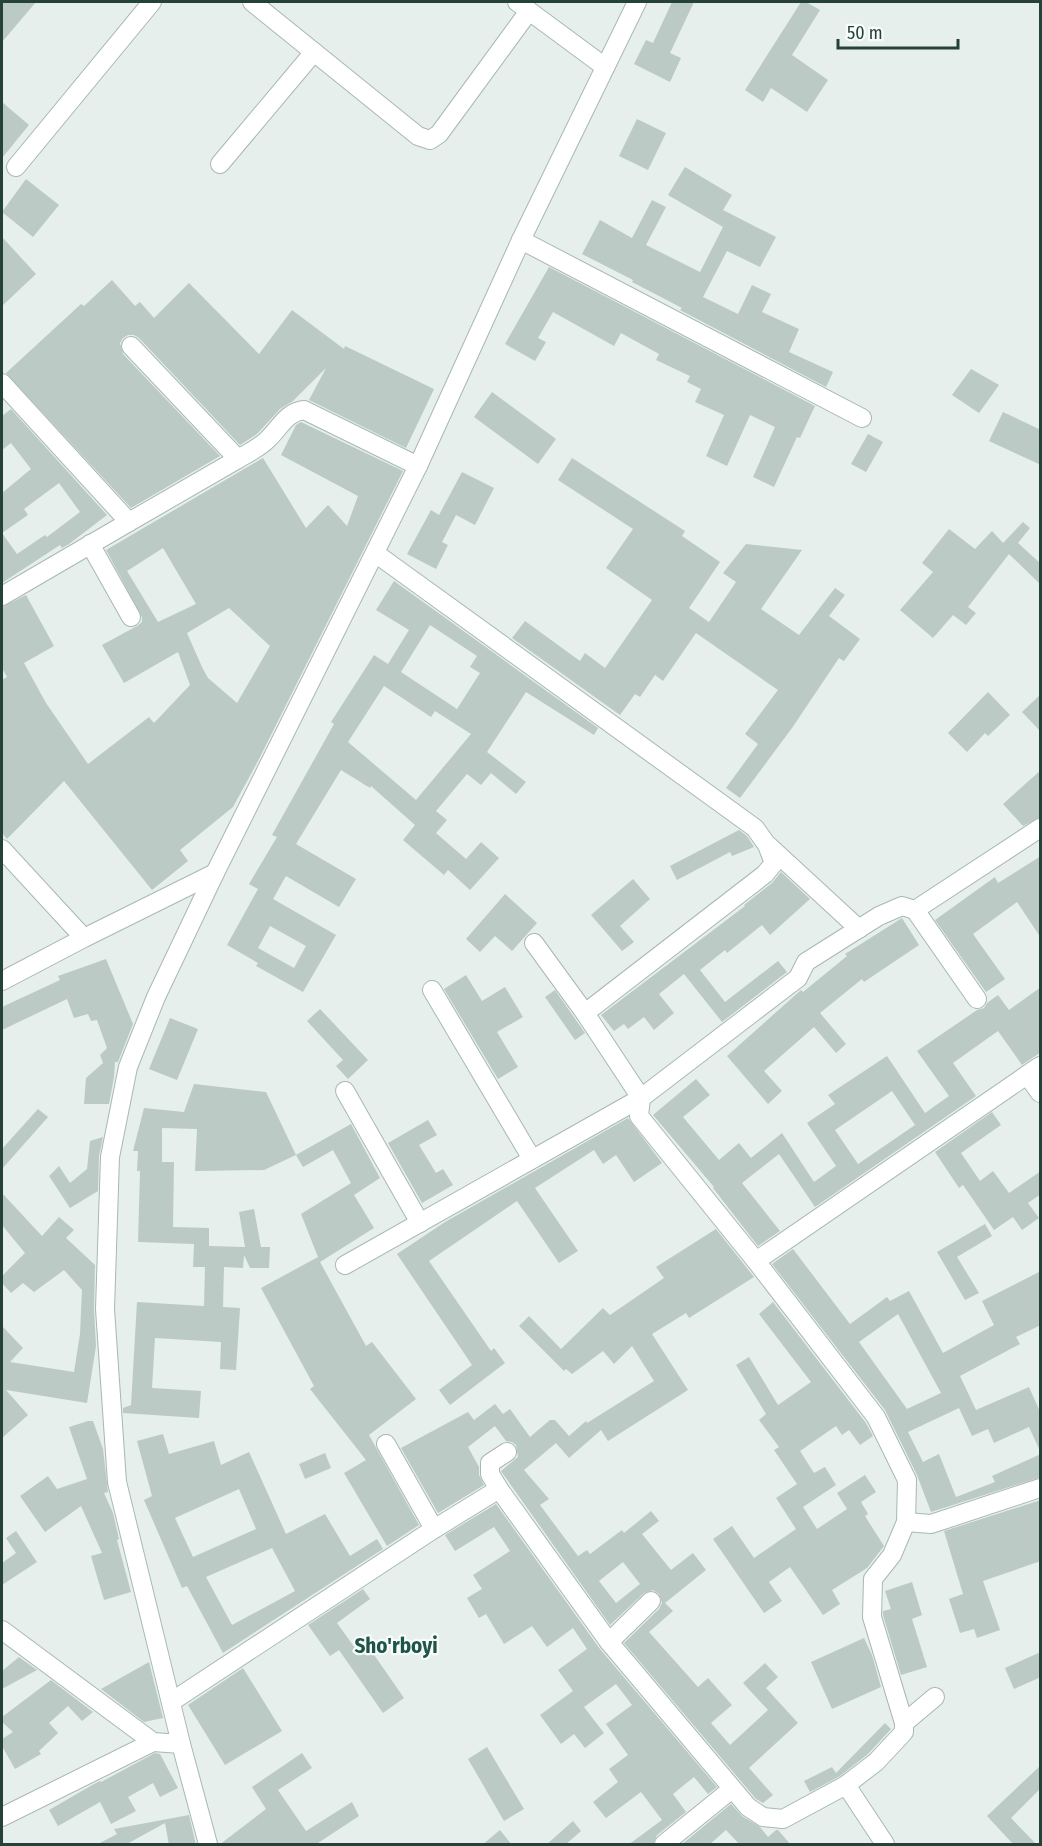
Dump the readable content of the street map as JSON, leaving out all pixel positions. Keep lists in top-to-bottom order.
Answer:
{
  "districts": ["Sho'rboyi"],
  "scale_bar": "50 m"
}
